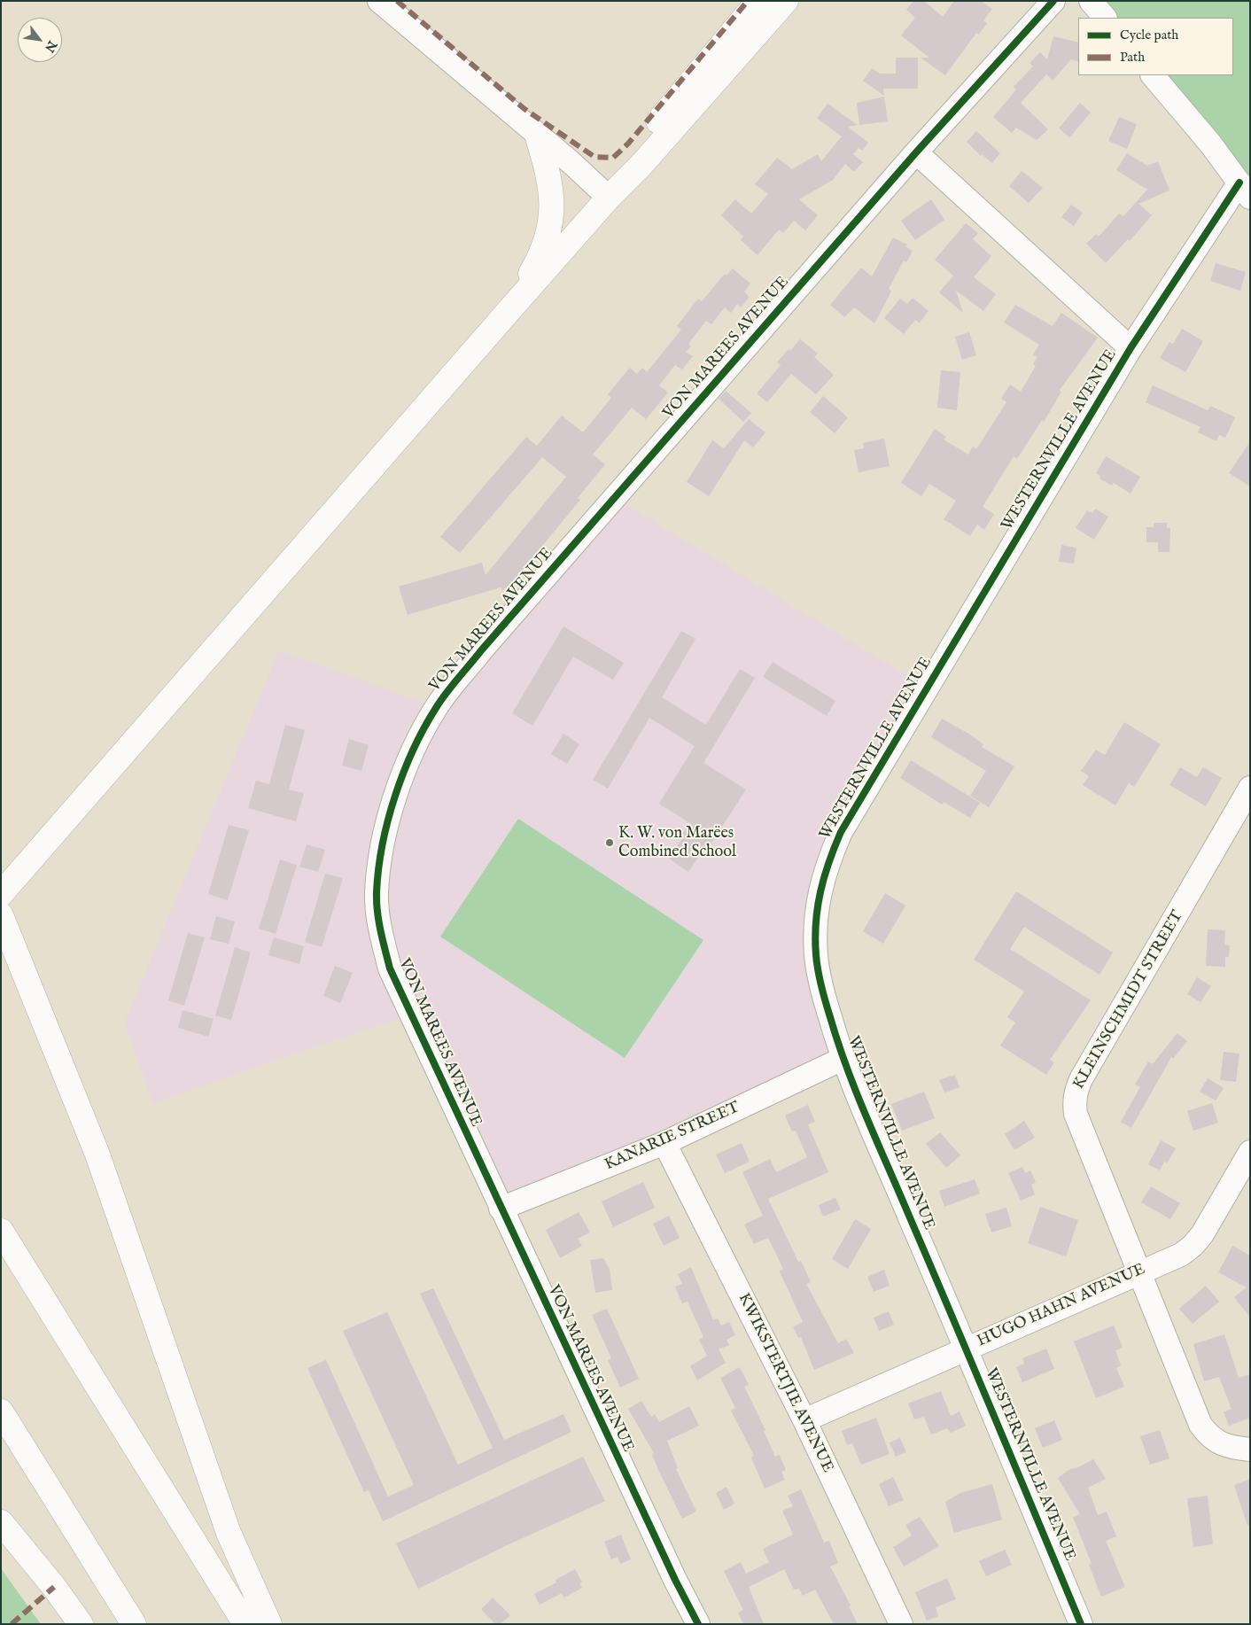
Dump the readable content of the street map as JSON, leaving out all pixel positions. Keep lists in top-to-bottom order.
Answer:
{
  "streets": {
    "street": [
      "VON MAREES AVENUE",
      "WESTERNVILLE AVENUE",
      "KLEINSCHMIDT STREET",
      "KANARIE STREET",
      "HUGO HAHN AVENUE",
      "KWIKSTERTJIE AVENUE"
    ]
  },
  "crossings": [
    ["VON MAREES AVENUE", "KANARIE STREET"],
    ["WESTERNVILLE AVENUE", "KANARIE STREET"],
    ["WESTERNVILLE AVENUE", "HUGO HAHN AVENUE"],
    ["KLEINSCHMIDT STREET", "HUGO HAHN AVENUE"],
    ["KANARIE STREET", "KWIKSTERTJIE AVENUE"],
    ["HUGO HAHN AVENUE", "KWIKSTERTJIE AVENUE"]
  ],
  "places": ["K. W. von Marëes Combined School"],
  "legend": ["Cycle path", "Path"],
  "north": "bottom right"
}
